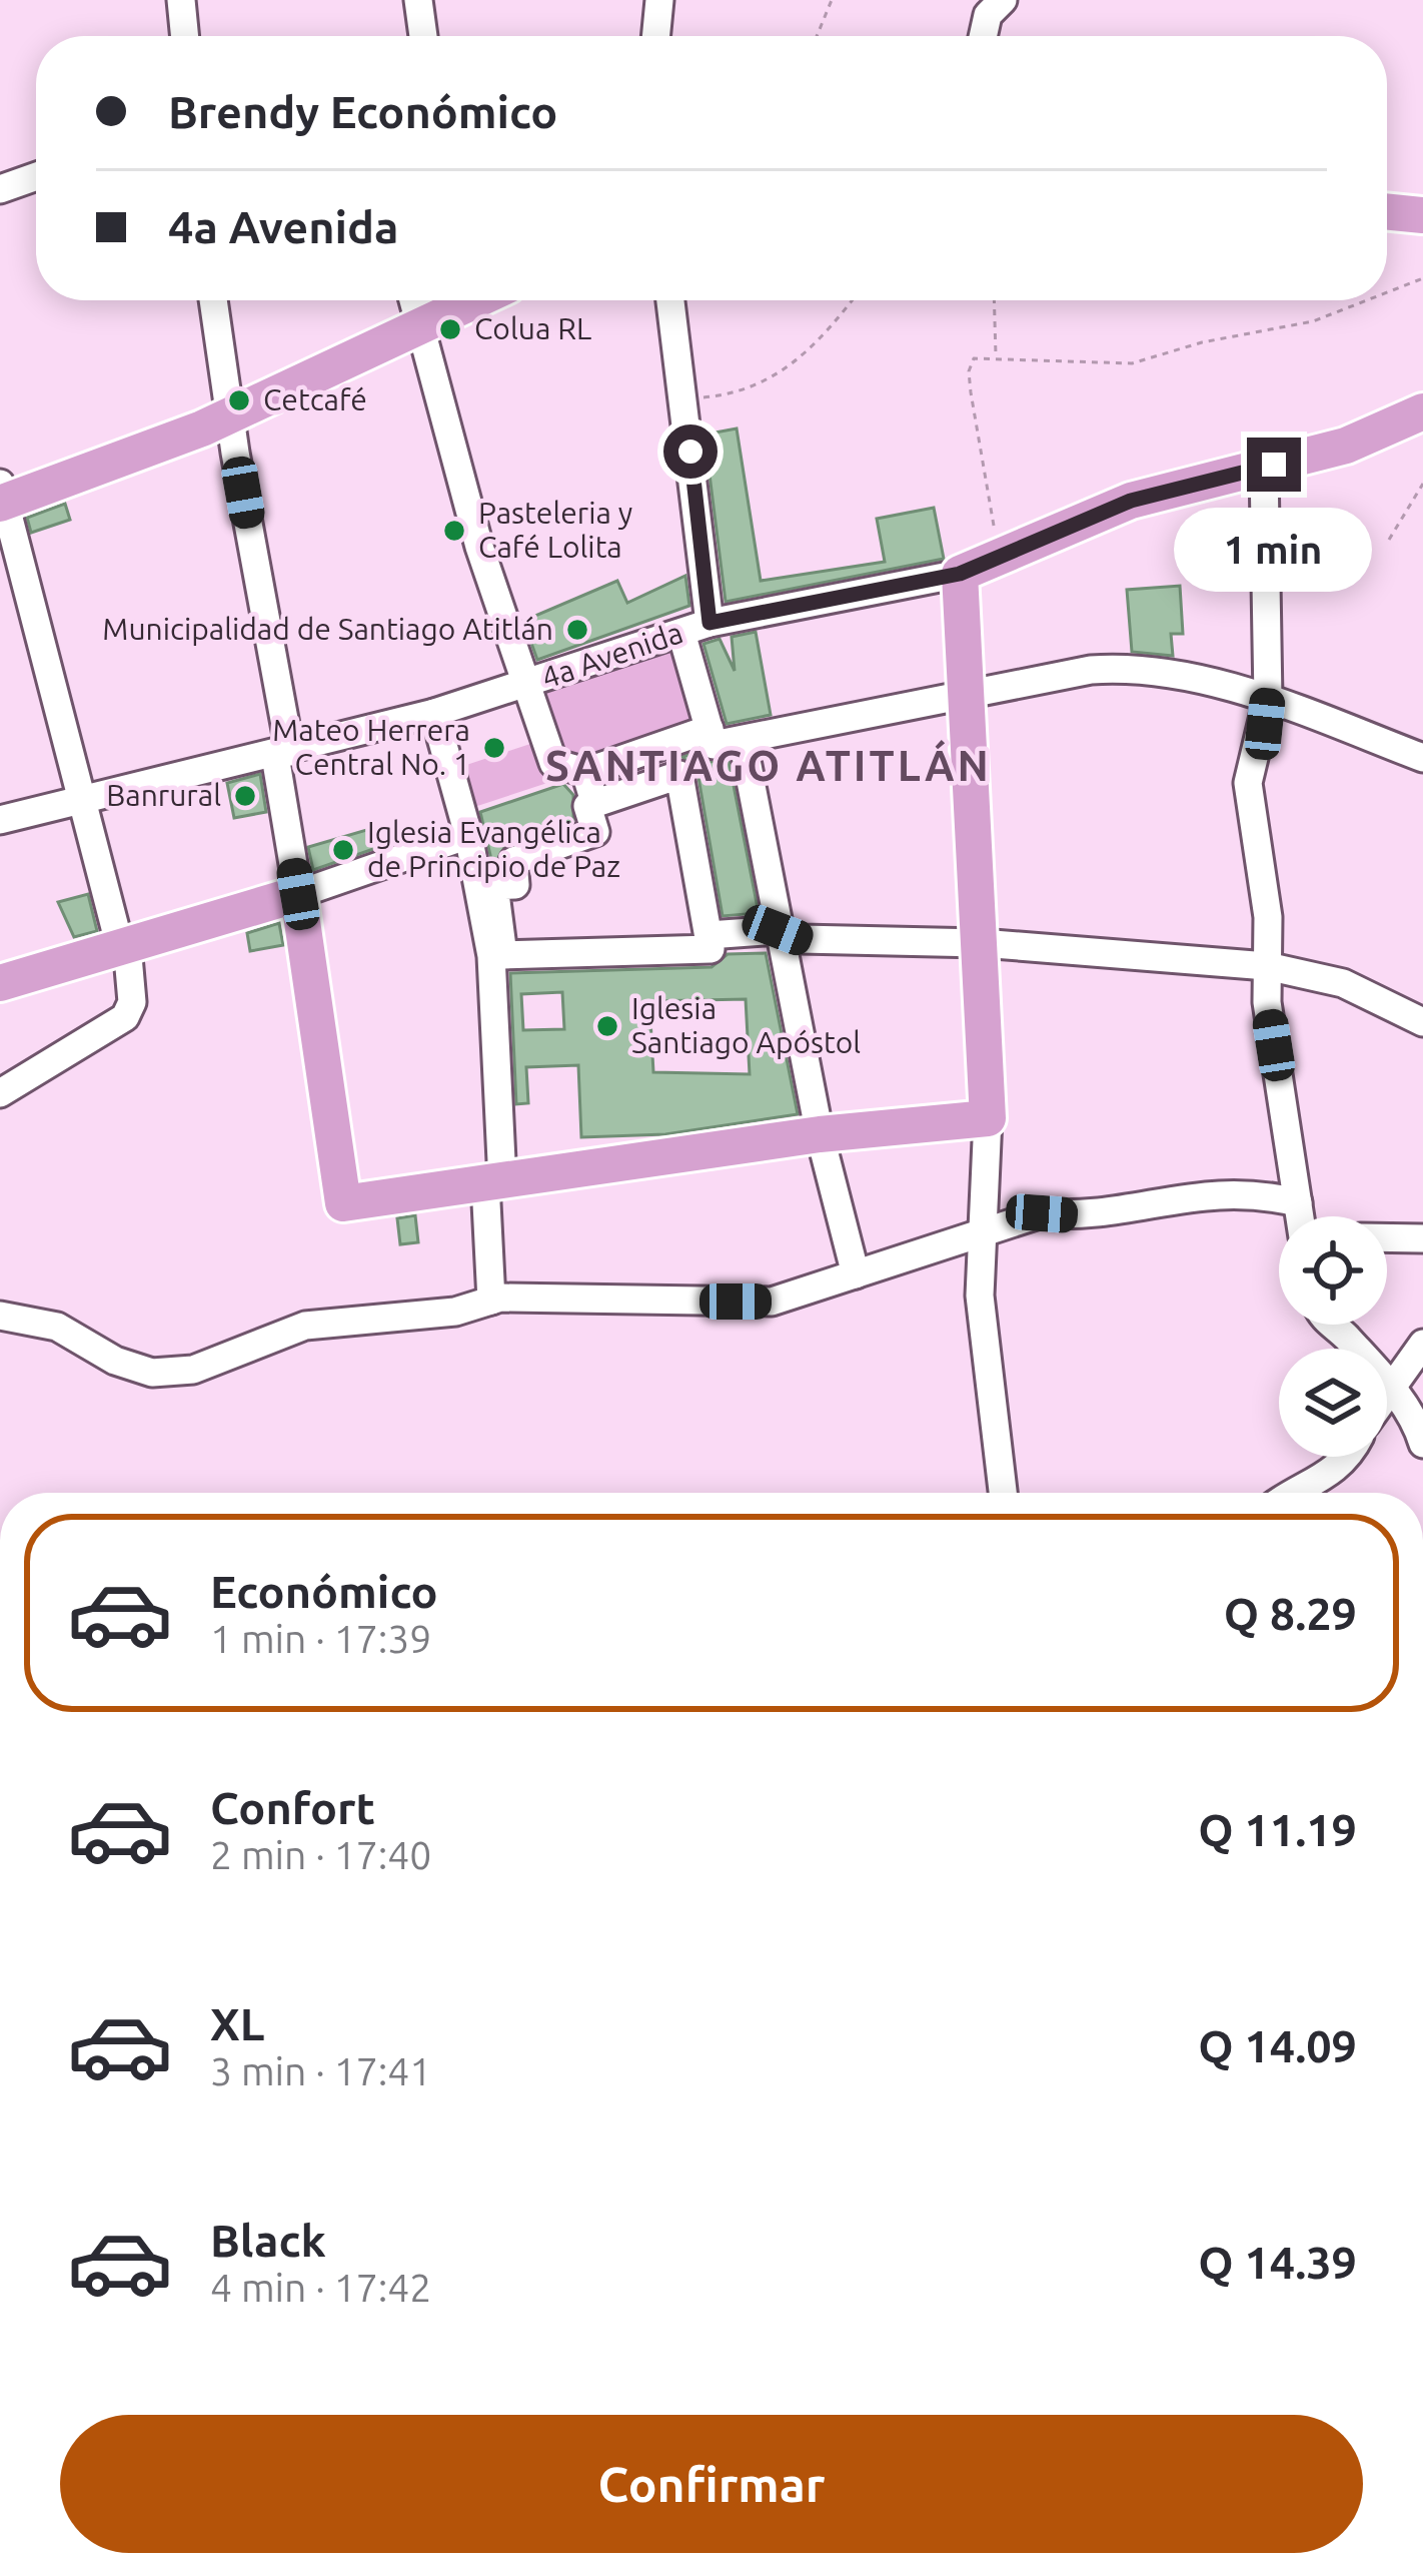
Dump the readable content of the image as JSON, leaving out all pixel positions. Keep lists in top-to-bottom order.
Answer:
{
  "streets": {
    "main road": ["4a Avenida"]
  },
  "districts": ["SANTIAGO ATITLÁN"],
  "places": [
    "Colua RL",
    "Cetcafé",
    "Pasteleria y Café Lolita",
    "Municipalidad de Santiago Atitlán",
    "Mateo Herrera Central No. 1",
    "Banrural",
    "Iglesia Evangélica de Principio de Paz",
    "Iglesia Santiago Apóstol"
  ],
  "page": {
    "banner": ["Brendy Económico", "4a Avenida"],
    "bubble": "1 min",
    "list": [
      {
        "name": "Económico",
        "note": "1 min · 17:39",
        "value": "Q 8.29"
      },
      {
        "name": "Confort",
        "note": "2 min · 17:40",
        "value": "Q 11.19"
      },
      {
        "name": "XL",
        "note": "3 min · 17:41",
        "value": "Q 14.09"
      },
      {
        "name": "Black",
        "note": "4 min · 17:42",
        "value": "Q 14.39"
      }
    ],
    "buttons": "Confirmar"
  }
}
